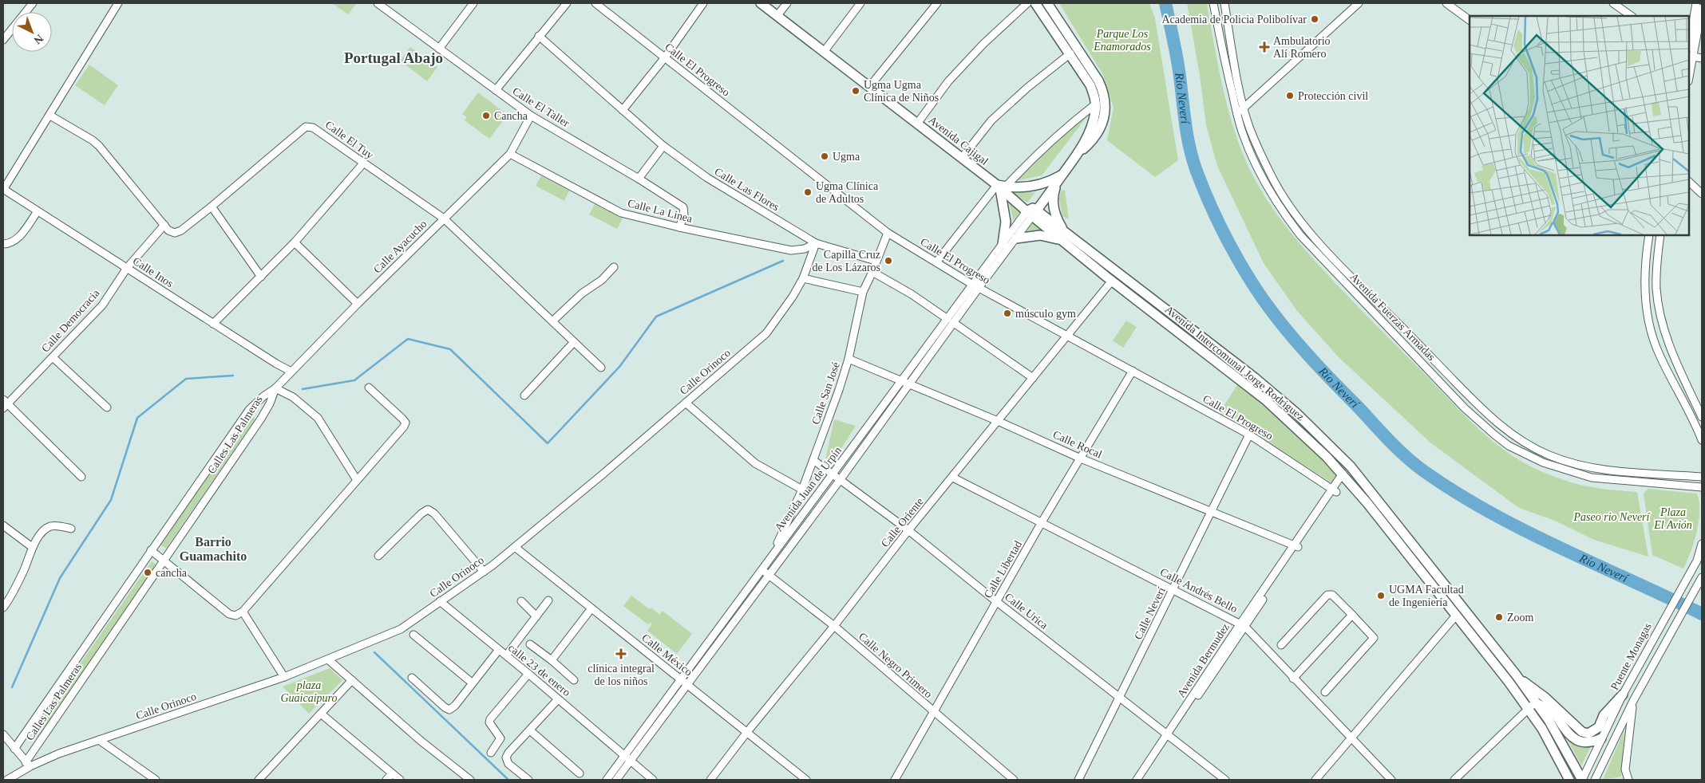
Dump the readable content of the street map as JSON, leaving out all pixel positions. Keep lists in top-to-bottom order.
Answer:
{
  "streets": {
    "main road": ["Avenida Cajigal", "Avenida Intercomunal Jorge Rodriguez"],
    "street": [
      "Calle El Progreso",
      "Calle El Taller",
      "Calle El Tuy",
      "Calle Las Flores",
      "Calle La Linea",
      "Calle Ayacucho",
      "Calle Inos",
      "Avenida Fuerzas Armadas",
      "Calle Democracia",
      "Calle Orinoco",
      "Calle San José",
      "Calles Las Palmeras",
      "Calle Rocal",
      "Avenida Juan de Urpín",
      "Calle Oriente",
      "Calle Libertad",
      "Calle Andrés Bello",
      "Calle Urica",
      "Calle Neverí",
      "Calle México",
      "Puente Monagas",
      "Avenida Bermudez",
      "Calle Negro Primero",
      "calle 23 de enero"
    ]
  },
  "crossings": [
    ["Calle El Progreso", "Calle San José"],
    ["Calle El Progreso", "Avenida Juan de Urpín"],
    ["Calle El Progreso", "Calle Oriente"],
    ["Calle El Progreso", "Calle Libertad"],
    ["Calle El Progreso", "Calle Neverí"],
    ["Calle El Progreso", "Avenida Bermudez"],
    ["Calle El Taller", "Calle La Linea"],
    ["Calle El Taller", "Calle Ayacucho"],
    ["Calle El Tuy", "Calle Ayacucho"],
    ["Calle El Tuy", "Calle Democracia"],
    ["Avenida Cajigal", "Avenida Intercomunal Jorge Rodriguez"],
    ["Avenida Cajigal", "Avenida Juan de Urpín"],
    ["Calle Las Flores", "Calle La Linea"],
    ["Calle Las Flores", "Calle Orinoco"],
    ["Calle Las Flores", "Calle San José"],
    ["Calle La Linea", "Calle Ayacucho"],
    ["Calle La Linea", "Calle Orinoco"],
    ["Calle Ayacucho", "Calle Inos"],
    ["Calle Ayacucho", "Calles Las Palmeras"],
    ["Calle Inos", "Calle Democracia"],
    ["Avenida Intercomunal Jorge Rodriguez", "Avenida Juan de Urpín"],
    ["Avenida Intercomunal Jorge Rodriguez", "Calle Oriente"],
    ["Avenida Intercomunal Jorge Rodriguez", "Puente Monagas"],
    ["Avenida Intercomunal Jorge Rodriguez", "Avenida Bermudez"],
    ["Calle Orinoco", "Calles Las Palmeras"],
    ["Calle Orinoco", "Calle México"],
    ["Calle Orinoco", "calle 23 de enero"],
    ["Calle San José", "Calle Rocal"],
    ["Calle San José", "Avenida Juan de Urpín"],
    ["Calle San José", "Calle Urica"],
    ["Calle Rocal", "Avenida Juan de Urpín"],
    ["Calle Rocal", "Calle Oriente"],
    ["Calle Rocal", "Calle Libertad"],
    ["Calle Rocal", "Calle Neverí"],
    ["Calle Rocal", "Avenida Bermudez"],
    ["Avenida Juan de Urpín", "Calle Urica"],
    ["Avenida Juan de Urpín", "Calle México"],
    ["Avenida Juan de Urpín", "Calle Negro Primero"],
    ["Avenida Juan de Urpín", "calle 23 de enero"],
    ["Calle Oriente", "Calle Andrés Bello"],
    ["Calle Oriente", "Calle Urica"],
    ["Calle Oriente", "Calle México"],
    ["Calle Oriente", "Calle Negro Primero"],
    ["Calle Libertad", "Calle Andrés Bello"],
    ["Calle Libertad", "Calle Urica"],
    ["Calle Libertad", "Calle Negro Primero"],
    ["Calle Andrés Bello", "Calle Neverí"],
    ["Calle Andrés Bello", "Avenida Bermudez"],
    ["Calle Urica", "Calle Neverí"],
    ["Calle Urica", "Avenida Bermudez"]
  ],
  "districts": ["Portugal Abajo", "Barrio Guamachito"],
  "water": ["Río Neverí"],
  "parks": [
    "Parque Los Enamorados",
    "Plaza El Avión",
    "Paseo rio Neverí",
    "plaza Guaicaipuro"
  ],
  "places": {
    "other": [
      "Academia de Policia Polibolívar",
      "Ugma Ugma Clínica de Niños",
      "Protección civil",
      "Cancha",
      "Ugma",
      "Ugma Clínica de Adultos",
      "Capilla Cruz de Los Lázaros",
      "músculo gym",
      "cancha",
      "UGMA Facultad de Ingeniería",
      "Zoom"
    ],
    "health": ["Ambulatorio Alí Romero", "clínica integral de los niños"]
  },
  "north": "bottom right"
}
